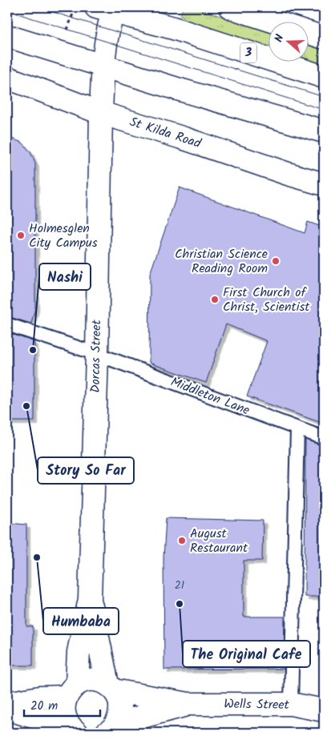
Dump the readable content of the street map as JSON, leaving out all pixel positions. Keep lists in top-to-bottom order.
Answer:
{
  "streets": {
    "street": [
      "3",
      "St Kilda Road",
      "Dorcas Street",
      "Wells Street"
    ],
    "lane": ["Middleton Lane"]
  },
  "crossings": [
    ["3", "Dorcas Street"],
    ["St Kilda Road", "Dorcas Street"],
    ["Dorcas Street", "Middleton Lane"],
    ["Dorcas Street", "Wells Street"]
  ],
  "places": [
    "Holmesglen City Campus",
    "Christian Science Reading Room",
    "First Church of Christ, Scientist",
    "Nashi",
    "Story So Far",
    "August Restaurant",
    "Humbaba",
    "The Original Cafe"
  ],
  "house_numbers": ["21"],
  "scale_bar": "20 m",
  "north": "left"
}
